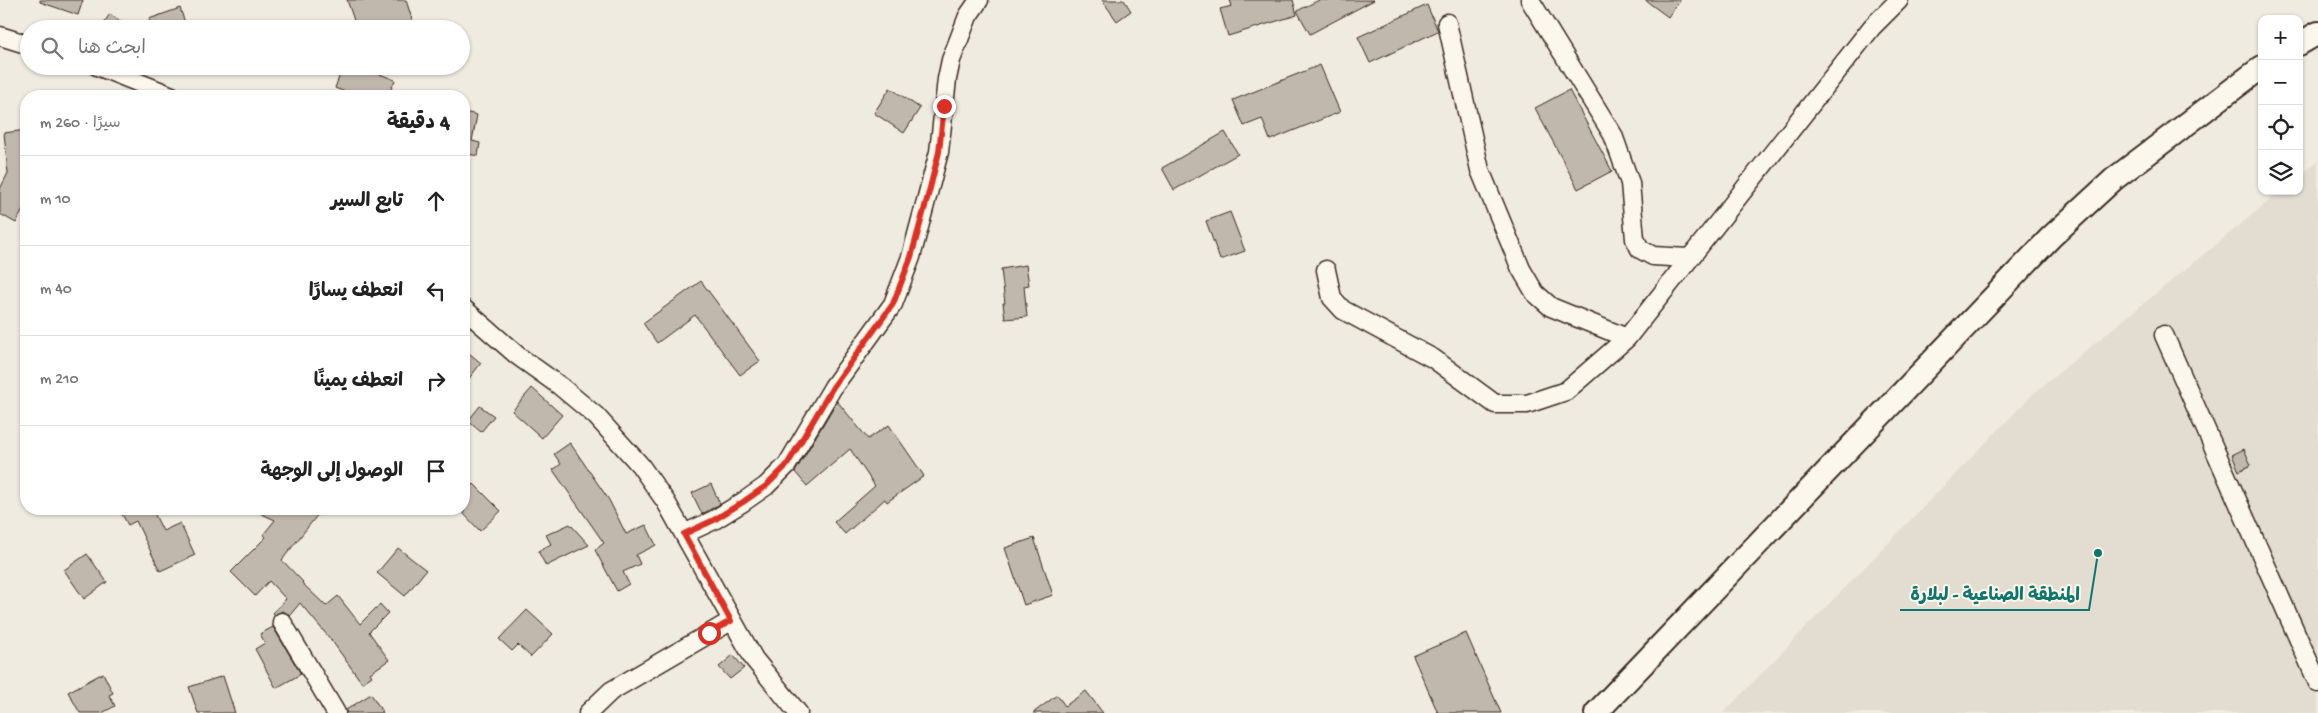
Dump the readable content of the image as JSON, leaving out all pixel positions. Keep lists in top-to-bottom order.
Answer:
{
  "places": ["المنطقة الصناعية - لبلارة"],
  "page": {
    "map_buttons": ["+", "−"],
    "search": "ابحث هنا",
    "heading": ["4 دقيقة", "سيرًا · 260 m"],
    "list": [
      ["تابع السير", "10 m"],
      ["انعطف يسارًا", "40 m"],
      ["انعطف يمينًا", "210 m"],
      "الوصول إلى الوجهة"
    ]
  }
}
